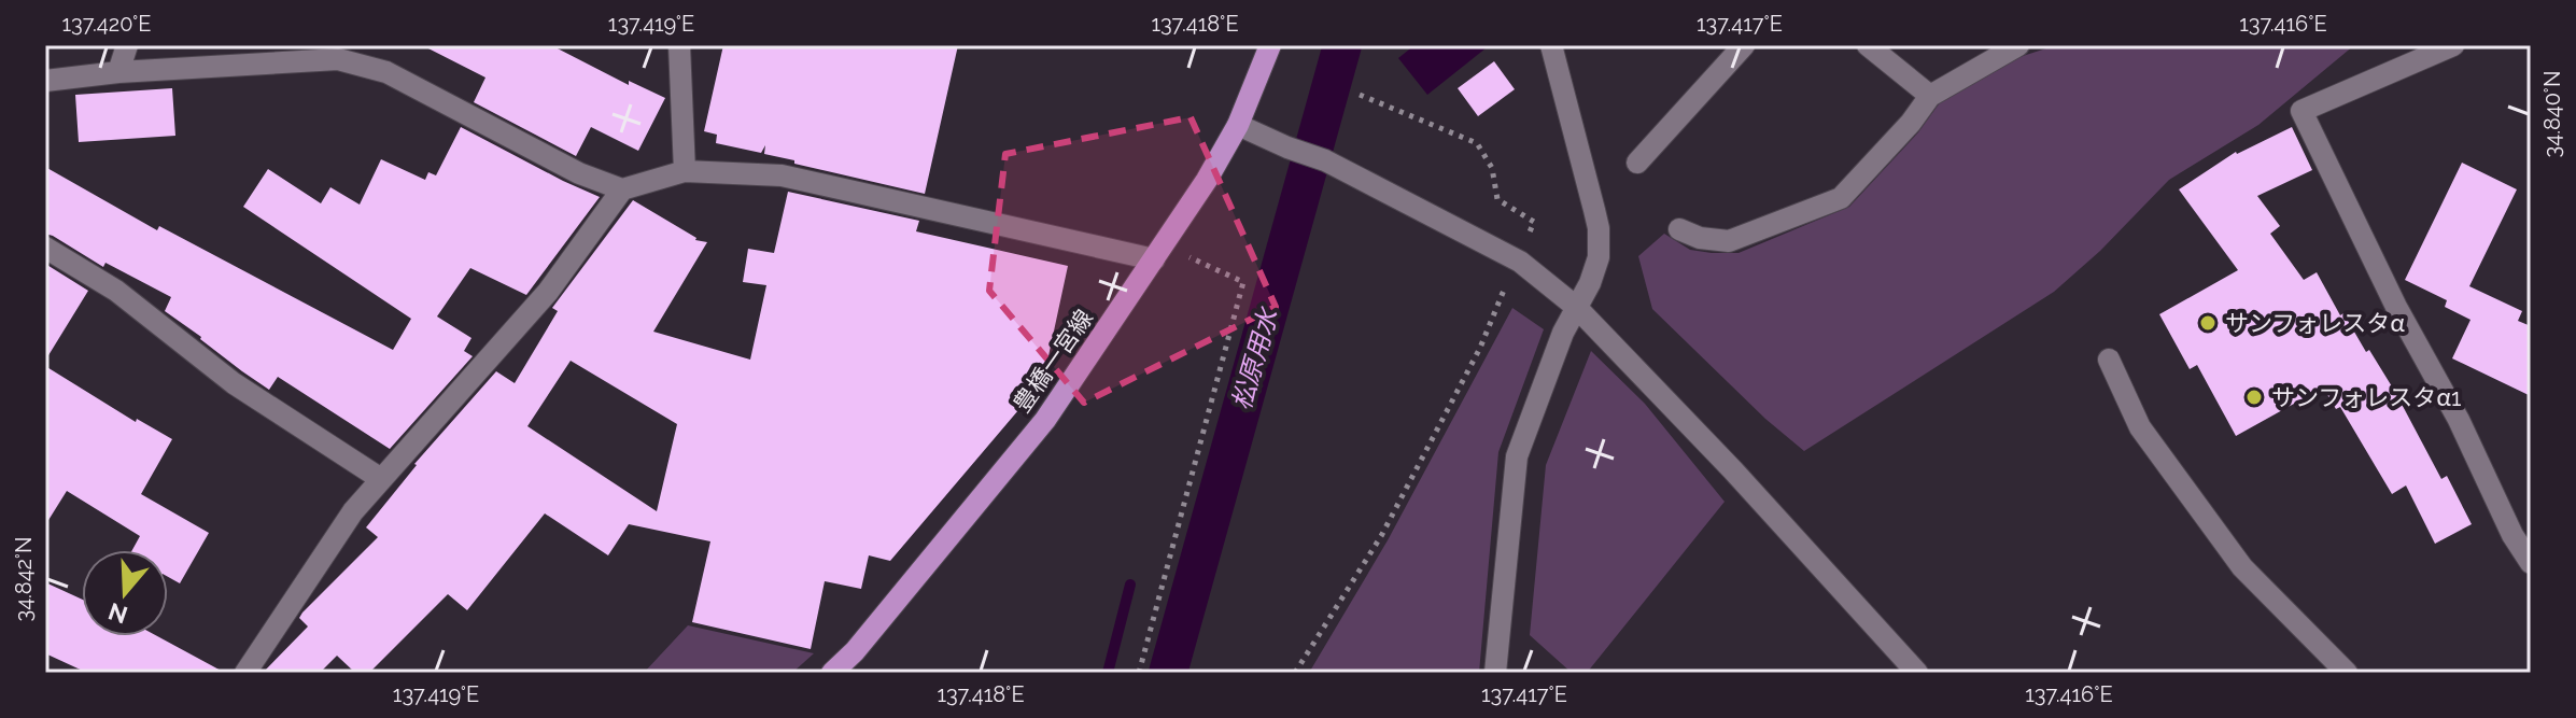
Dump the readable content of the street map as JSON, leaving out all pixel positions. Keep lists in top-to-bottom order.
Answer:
{
  "streets": {
    "main road": ["豊橋一宮線"]
  },
  "water": ["松原用水"],
  "places": ["サンフォレスタα", "サンフォレスタα1"],
  "north": "bottom",
  "coordinates": [
    "137.420°E",
    "137.419°E",
    "137.418°E",
    "137.417°E",
    "137.416°E",
    "34.840°N",
    "34.842°N"
  ]
}
